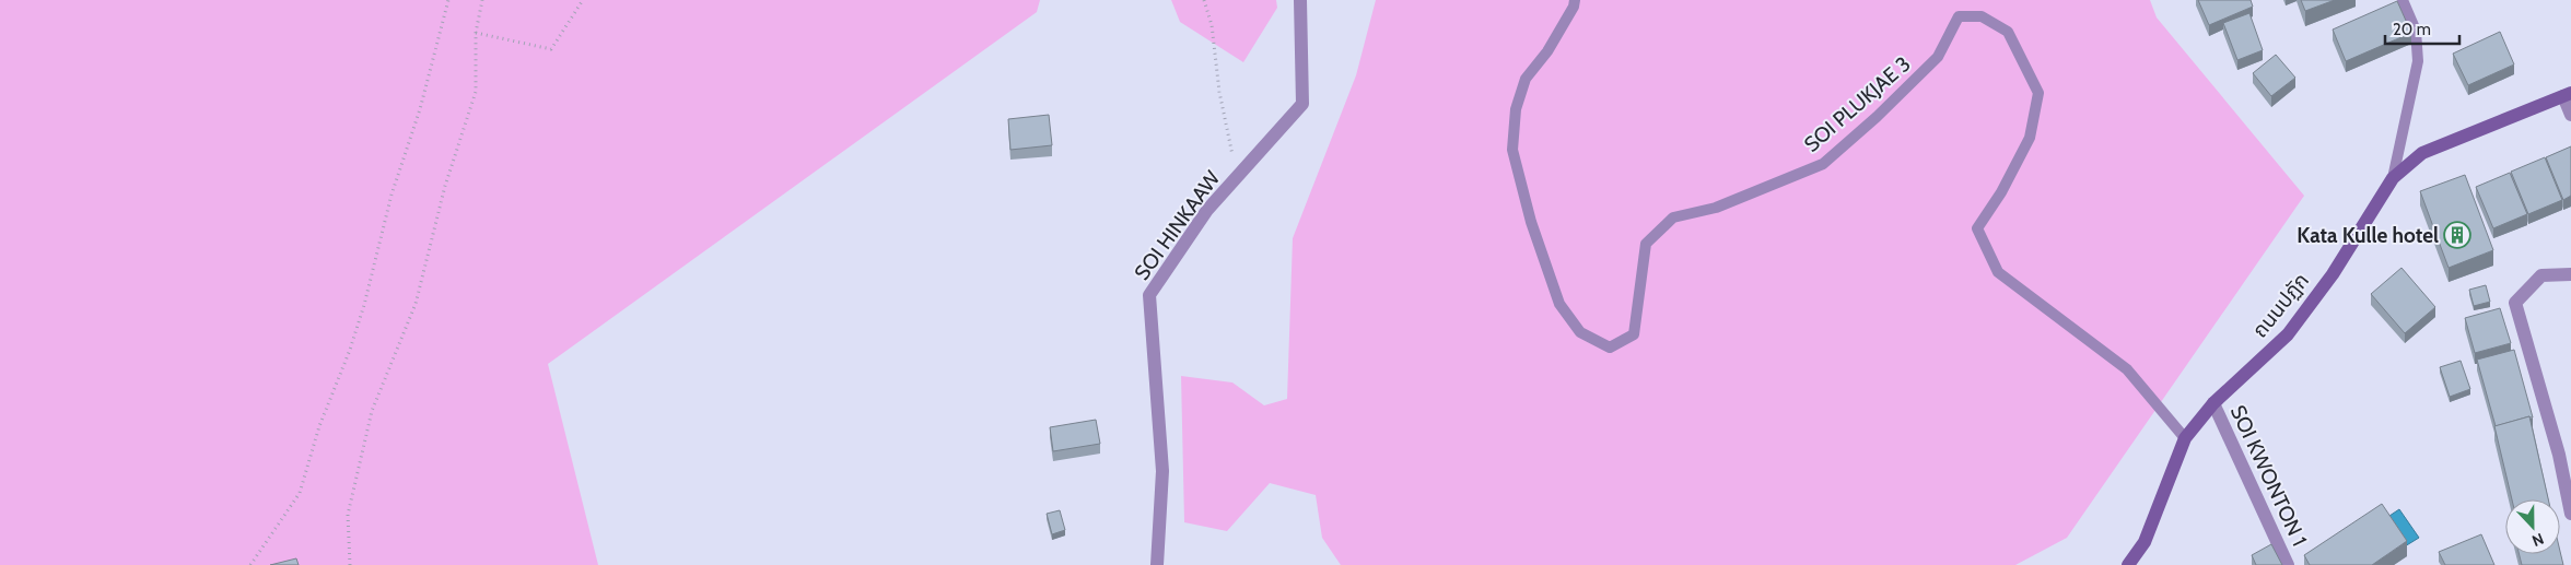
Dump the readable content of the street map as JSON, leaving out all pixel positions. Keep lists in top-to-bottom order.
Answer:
{
  "streets": {
    "main road": ["ถนนปฏัก"],
    "street": ["SOI HINKAAW", "SOI KWONTON 1"],
    "lane": ["SOI PLUKJAE 3"]
  },
  "crossings": [
    ["SOI PLUKJAE 3", "ถนนปฏัก"],
    ["ถนนปฏัก", "SOI KWONTON 1"]
  ],
  "places": {
    "building": ["Kata Kulle hotel"]
  },
  "scale_bar": "20 m",
  "north": "bottom"
}
